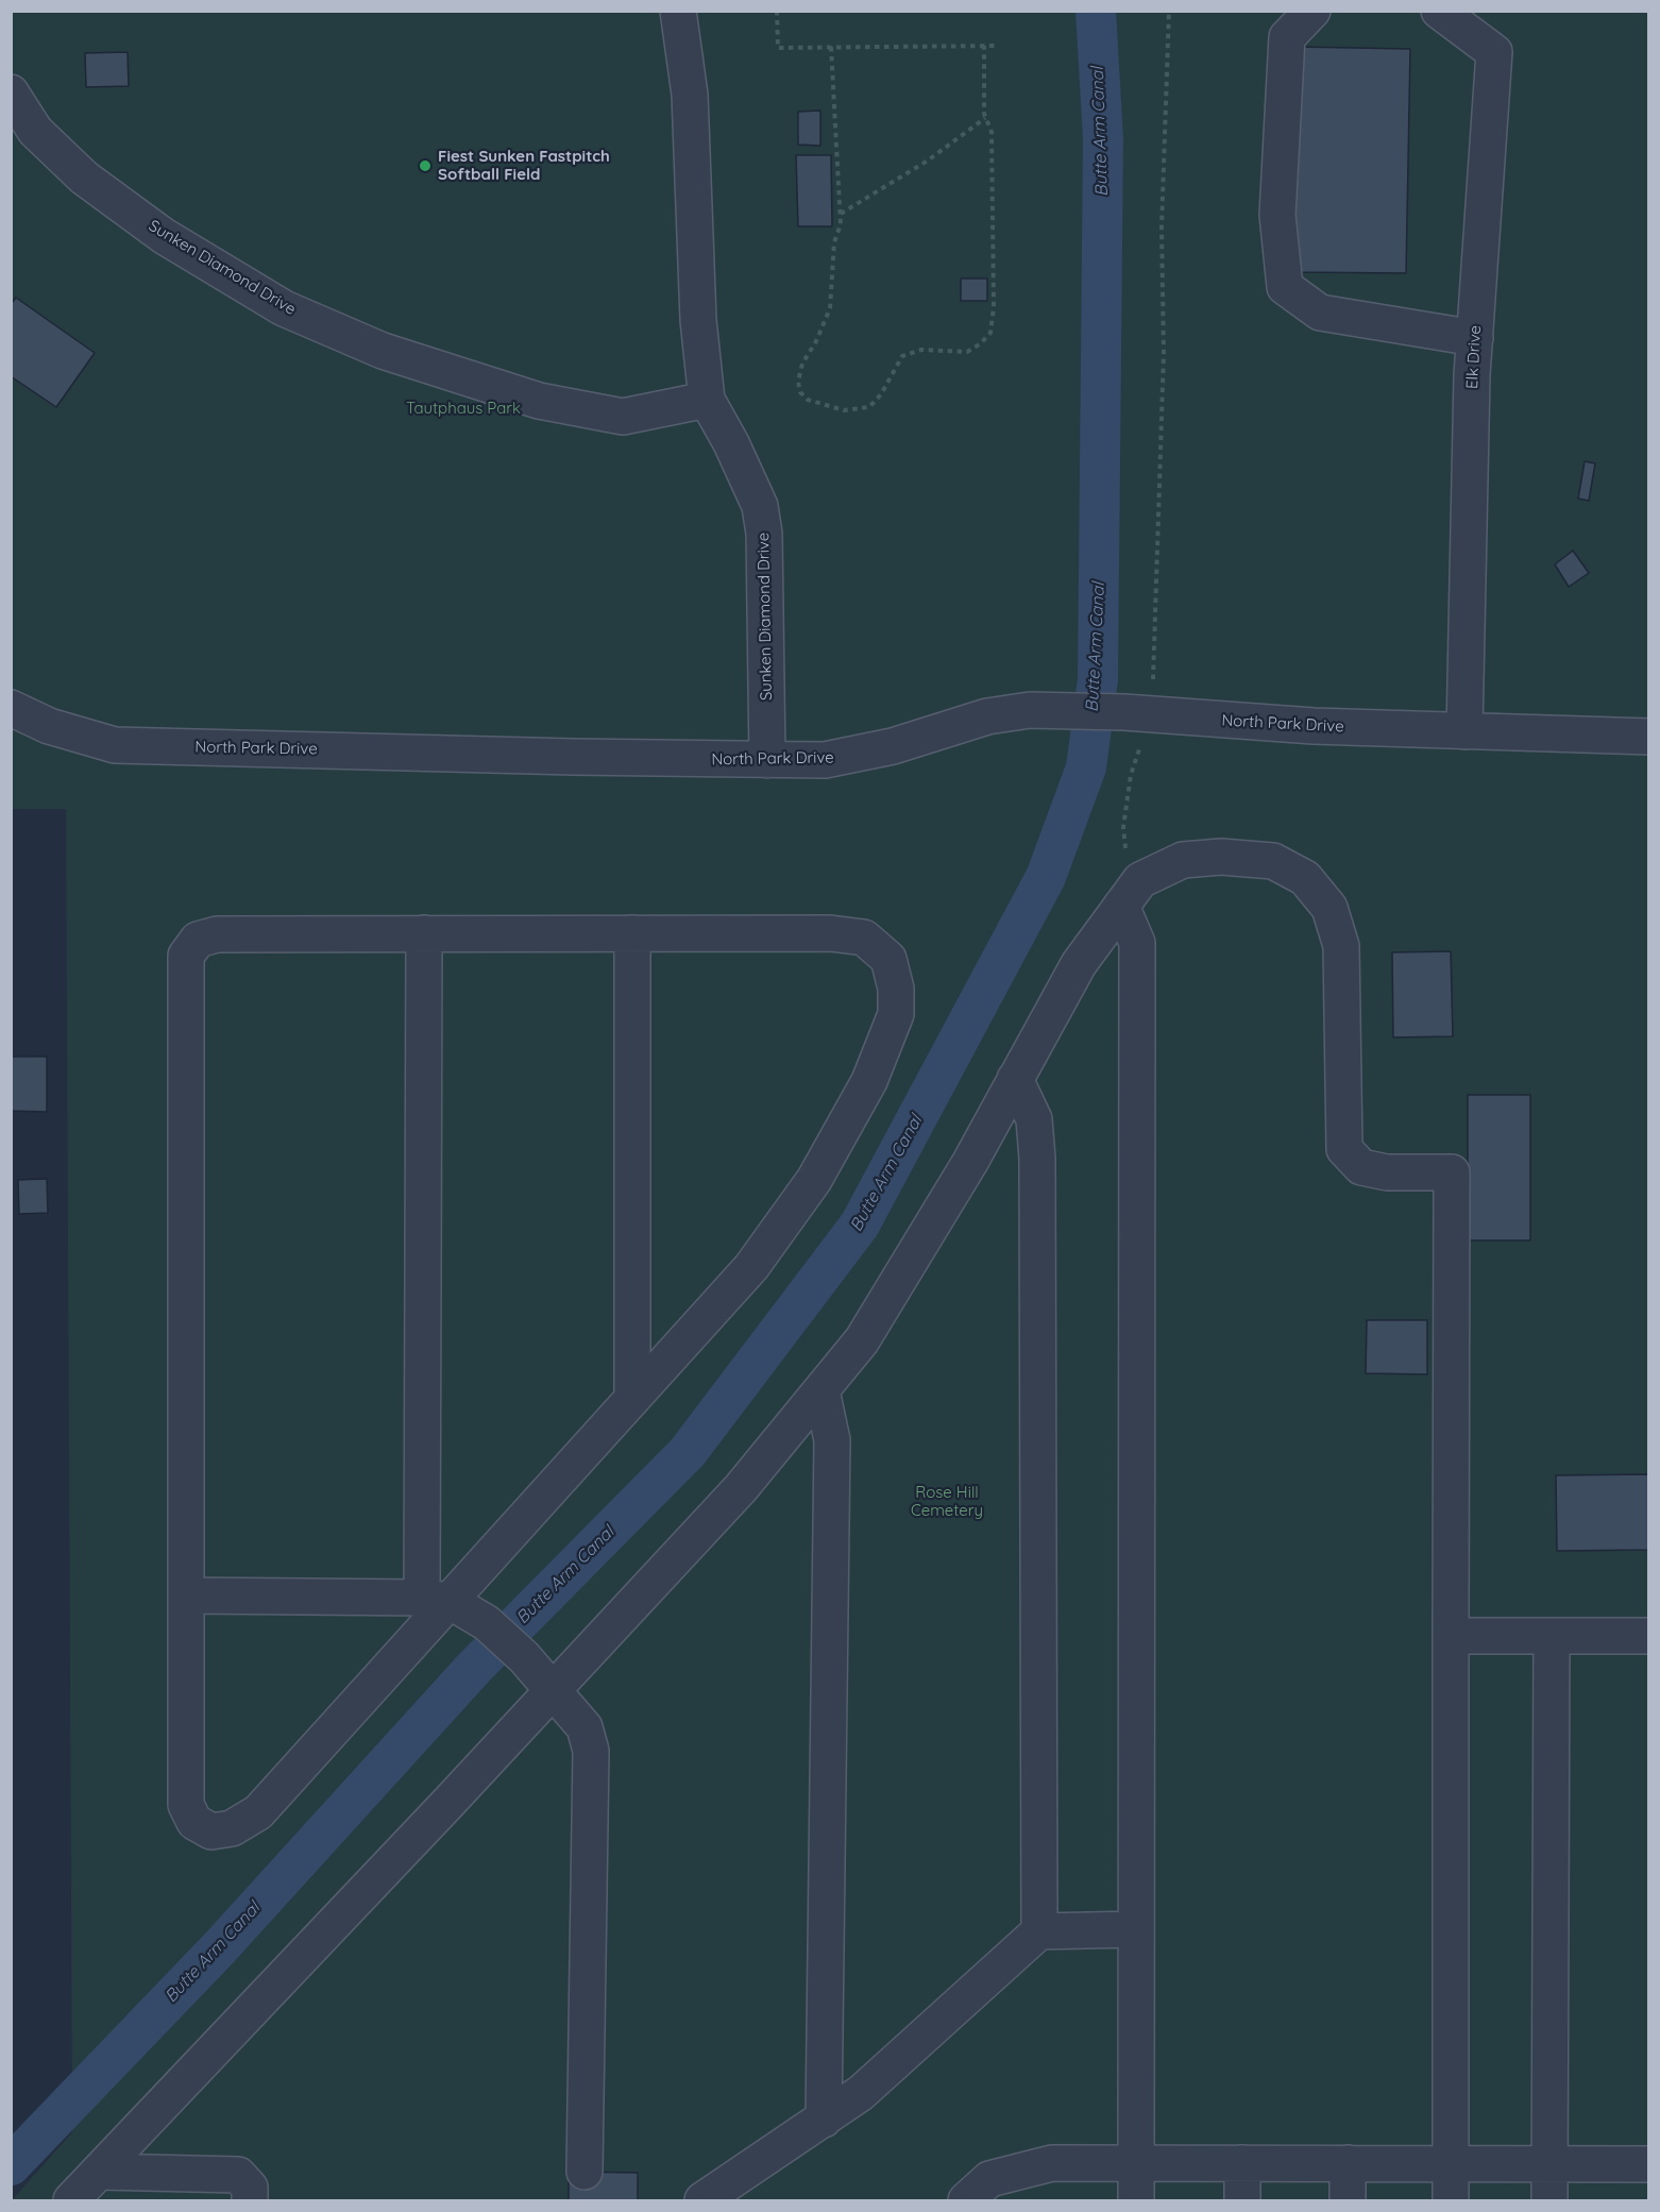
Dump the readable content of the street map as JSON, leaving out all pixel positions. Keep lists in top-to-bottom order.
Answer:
{
  "streets": {
    "street": ["Sunken Diamond Drive", "Elk Drive", "North Park Drive"]
  },
  "crossings": [
    ["Sunken Diamond Drive", "North Park Drive"],
    ["Elk Drive", "North Park Drive"]
  ],
  "water": ["Butte Arm Canal"],
  "parks": ["Tautphaus Park", "Rose Hill Cemetery"],
  "places": ["Fiest Sunken Fastpitch Softball Field"]
}
